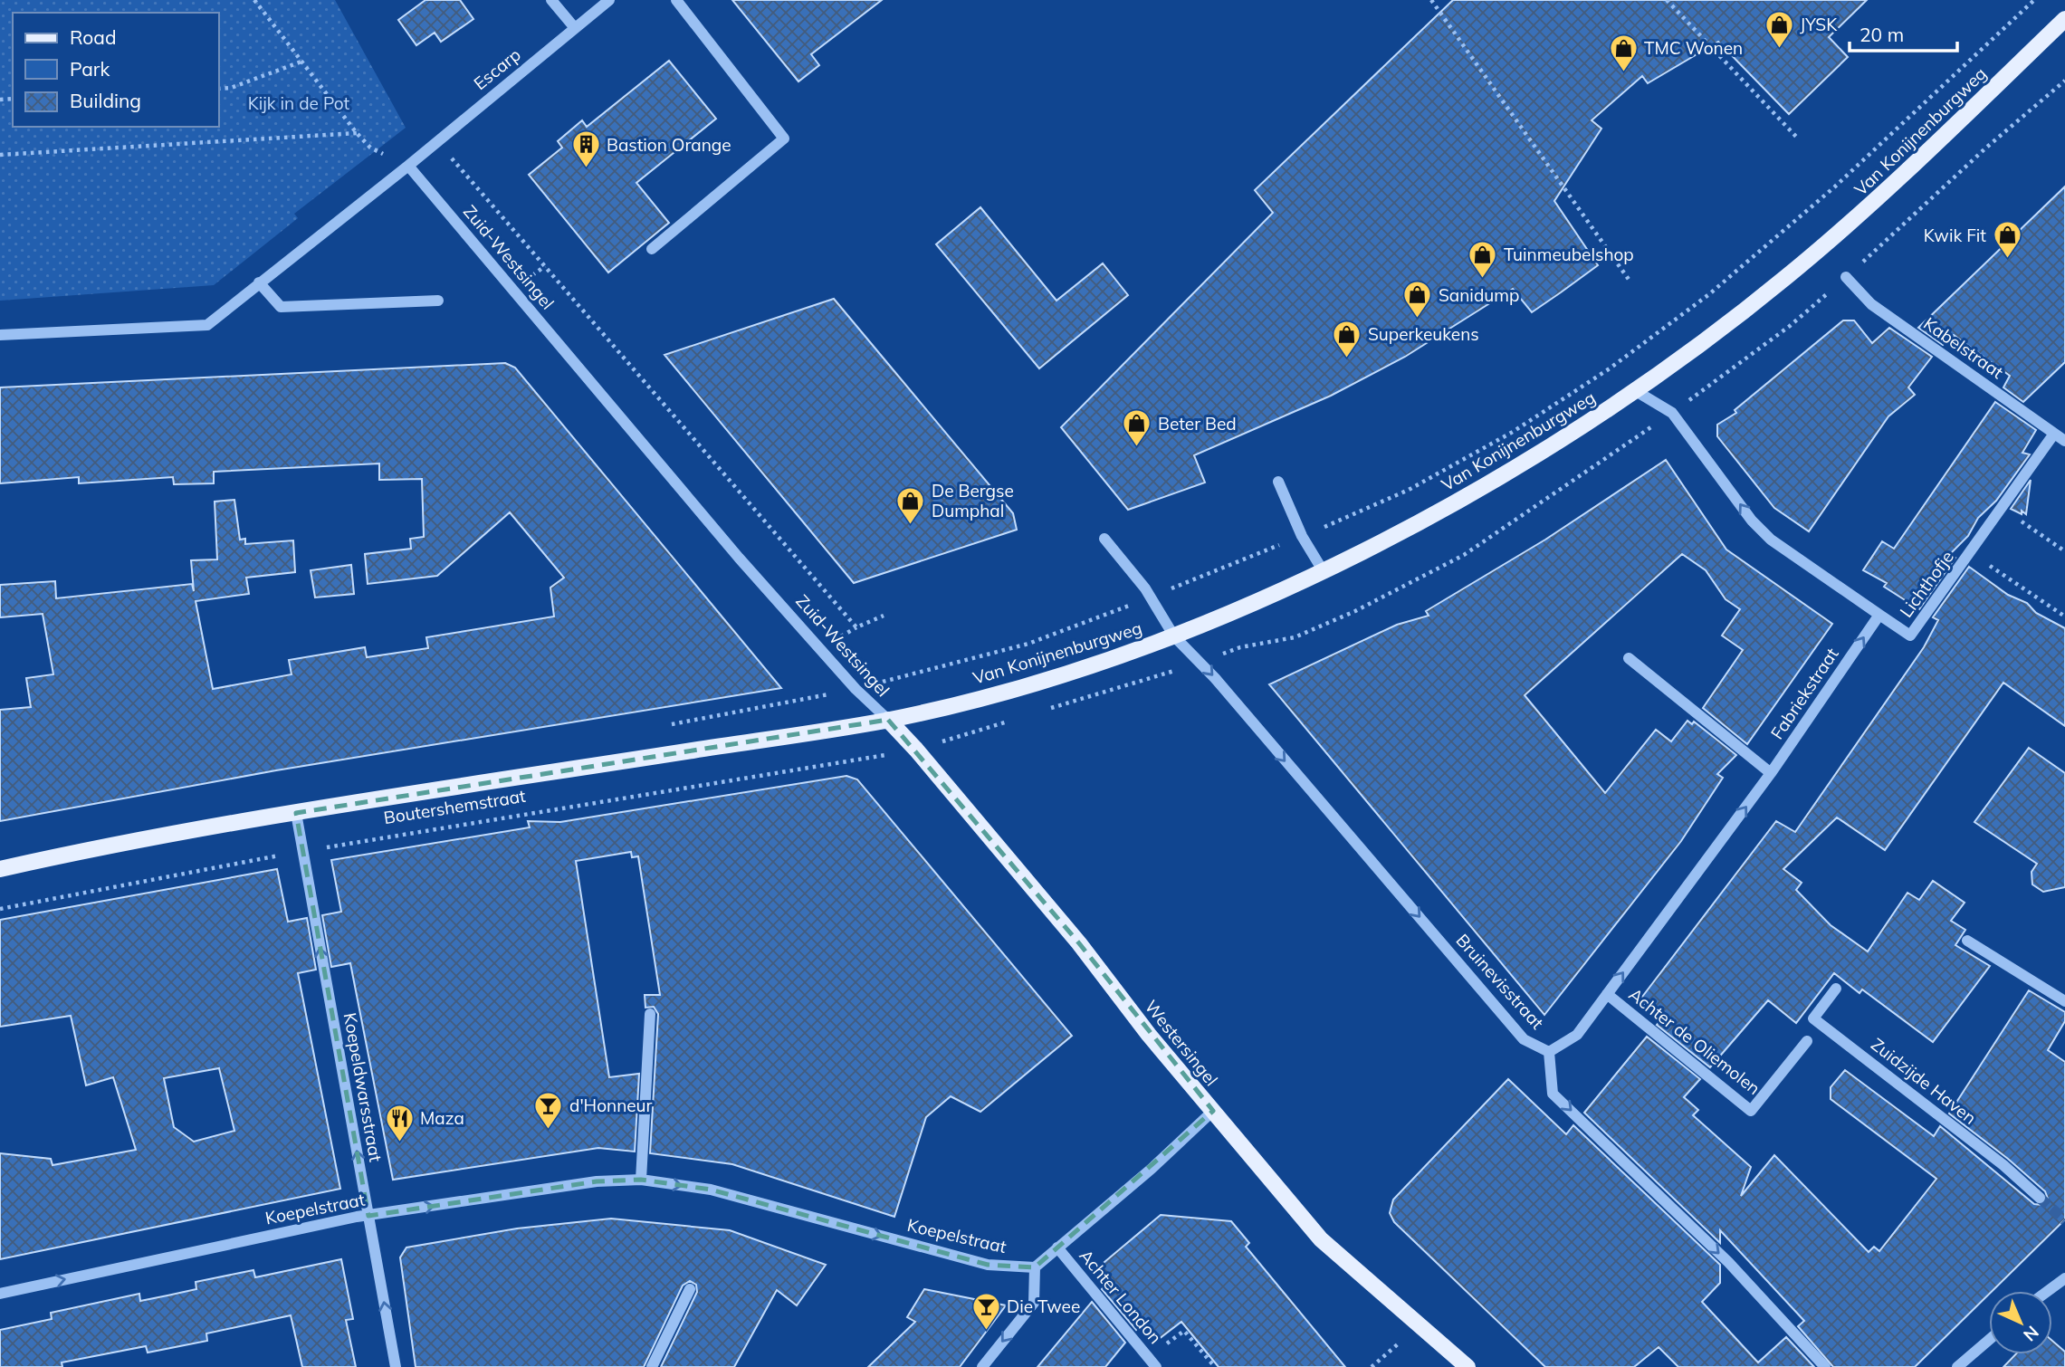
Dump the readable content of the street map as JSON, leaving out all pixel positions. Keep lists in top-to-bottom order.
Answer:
{
  "streets": {
    "main road": ["Van Konijnenburgweg", "Boutershemstraat", "Westersingel"],
    "street": [
      "Escarp",
      "Zuid-Westsingel",
      "Kabelstraat",
      "Lichthofje",
      "Fabriekstraat",
      "Bruinevisstraat",
      "Achter de Oliemolen",
      "Zuidzijde Haven",
      "Koepeldwarsstraat",
      "Koepelstraat",
      "Achter London"
    ]
  },
  "crossings": [
    ["Escarp", "Zuid-Westsingel"],
    ["Van Konijnenburgweg", "Zuid-Westsingel"],
    ["Van Konijnenburgweg", "Boutershemstraat"],
    ["Van Konijnenburgweg", "Bruinevisstraat"],
    ["Van Konijnenburgweg", "Westersingel"],
    ["Zuid-Westsingel", "Boutershemstraat"],
    ["Zuid-Westsingel", "Westersingel"],
    ["Kabelstraat", "Lichthofje"],
    ["Lichthofje", "Fabriekstraat"],
    ["Fabriekstraat", "Bruinevisstraat"],
    ["Fabriekstraat", "Achter de Oliemolen"],
    ["Boutershemstraat", "Westersingel"],
    ["Boutershemstraat", "Koepeldwarsstraat"],
    ["Koepeldwarsstraat", "Koepelstraat"]
  ],
  "one_way": [
    "Fabriekstraat",
    "Bruinevisstraat",
    "Koepeldwarsstraat",
    "Koepelstraat"
  ],
  "parks": ["Kijk in de Pot"],
  "places": {
    "shop": [
      "JYSK",
      "TMC Wonen",
      "Kwik Fit",
      "Tuinmeubelshop",
      "Sanidump",
      "Superkeukens",
      "Beter Bed",
      "De Bergse Dumphal"
    ],
    "building": ["Bastion Orange"],
    "bar": ["d'Honneur", "Die Twee"],
    "restaurant": ["Maza"]
  },
  "legend": ["Road", "Park", "Building"],
  "scale_bar": "20 m",
  "north": "bottom right"
}
